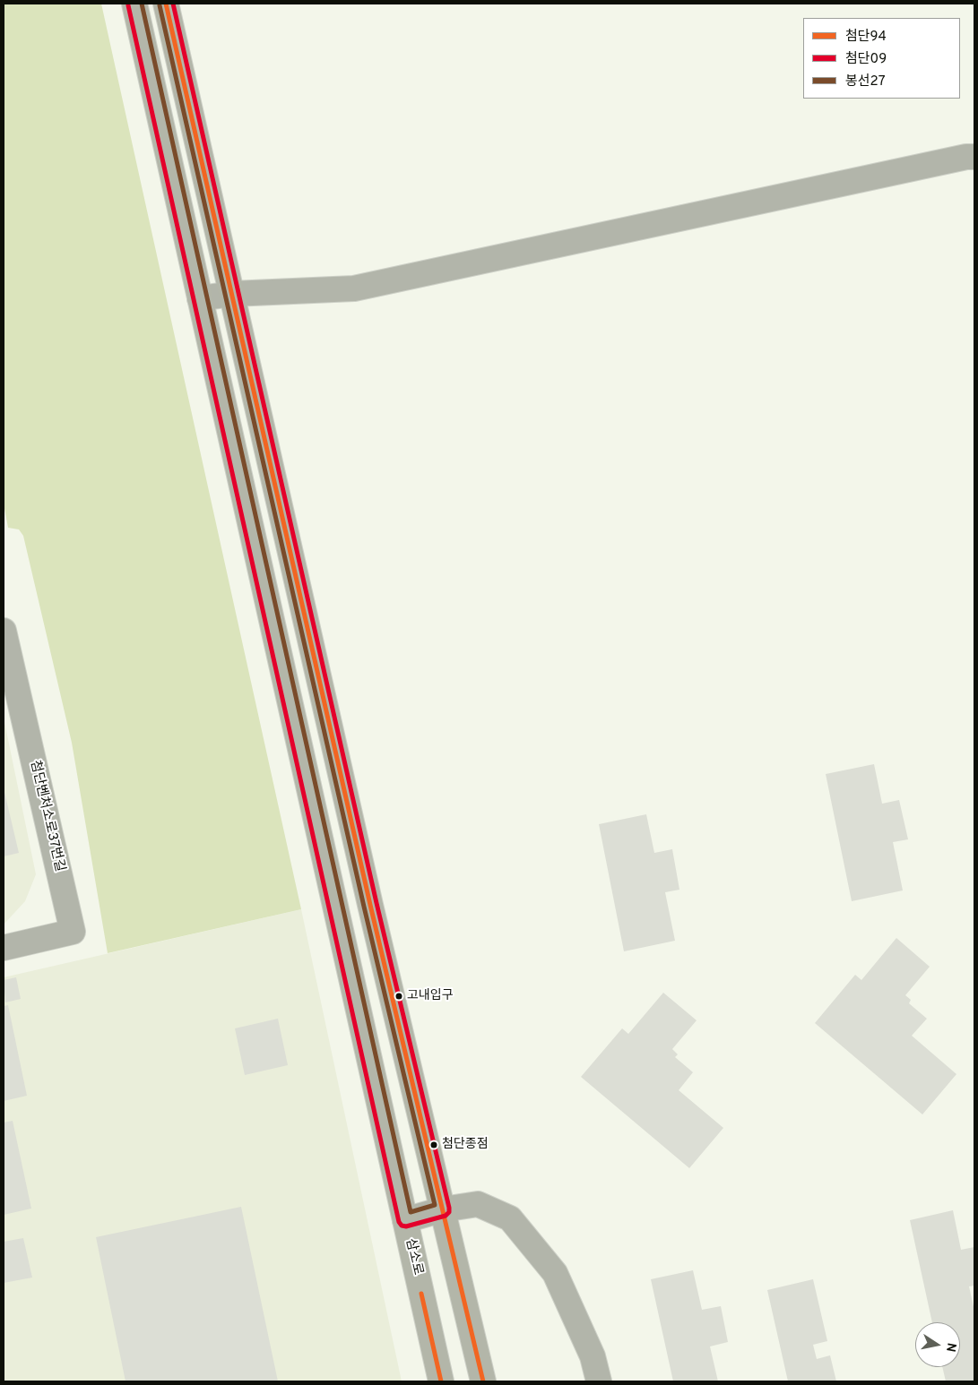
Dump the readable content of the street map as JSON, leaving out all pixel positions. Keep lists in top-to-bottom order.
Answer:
{
  "streets": {
    "main road": ["삼소로"],
    "street": ["첨단벤처소로37번길"]
  },
  "places": ["고내입구", "첨단종점"],
  "lines": ["transit line 첨단94", "transit line 첨단09", "transit line 봉선27"],
  "legend": ["첨단94", "첨단09", "봉선27"],
  "north": "right"
}
